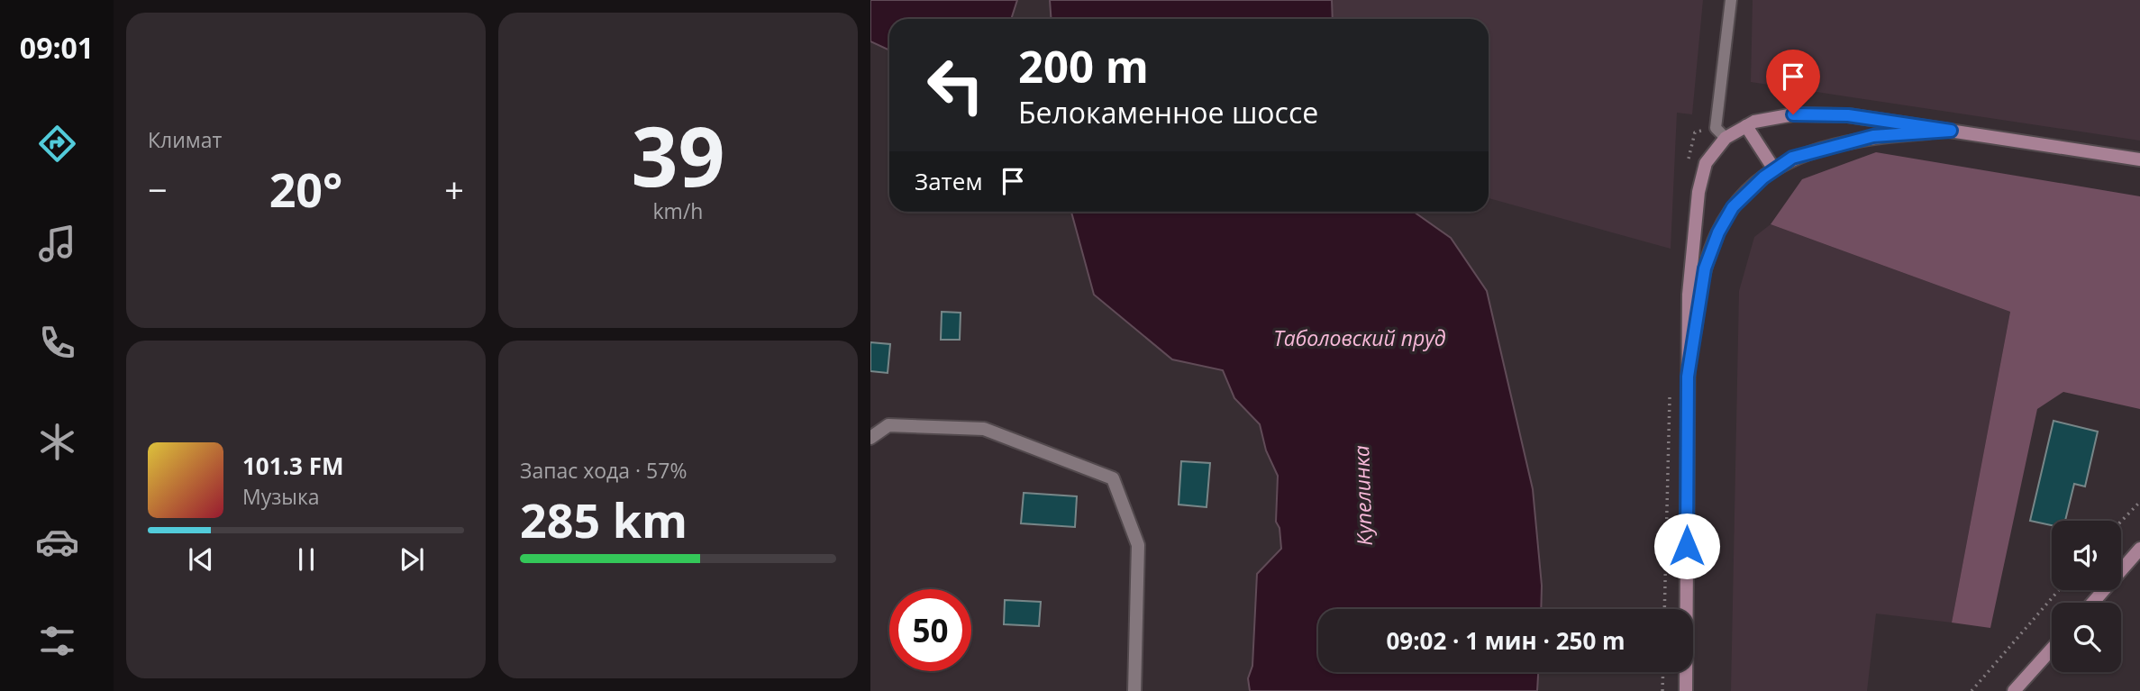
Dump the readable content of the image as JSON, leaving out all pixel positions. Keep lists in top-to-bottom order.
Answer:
{
  "water": ["Таболовский пруд", "Купелинка"],
  "page": {
    "tabs": "09:01",
    "tile": [
      "Климат",
      ["39", "km/h"],
      ["Запас хода · 57%", "285 km"]
    ],
    "turn": ["200 m", "Белокаменное шоссе"],
    "then": "Затем",
    "heat": ["−", "20°", "+"],
    "song": ["101.3 FM", "Музыка"],
    "limit": "50",
    "trip": "09:02 · 1 мин · 250 m"
  }
}
